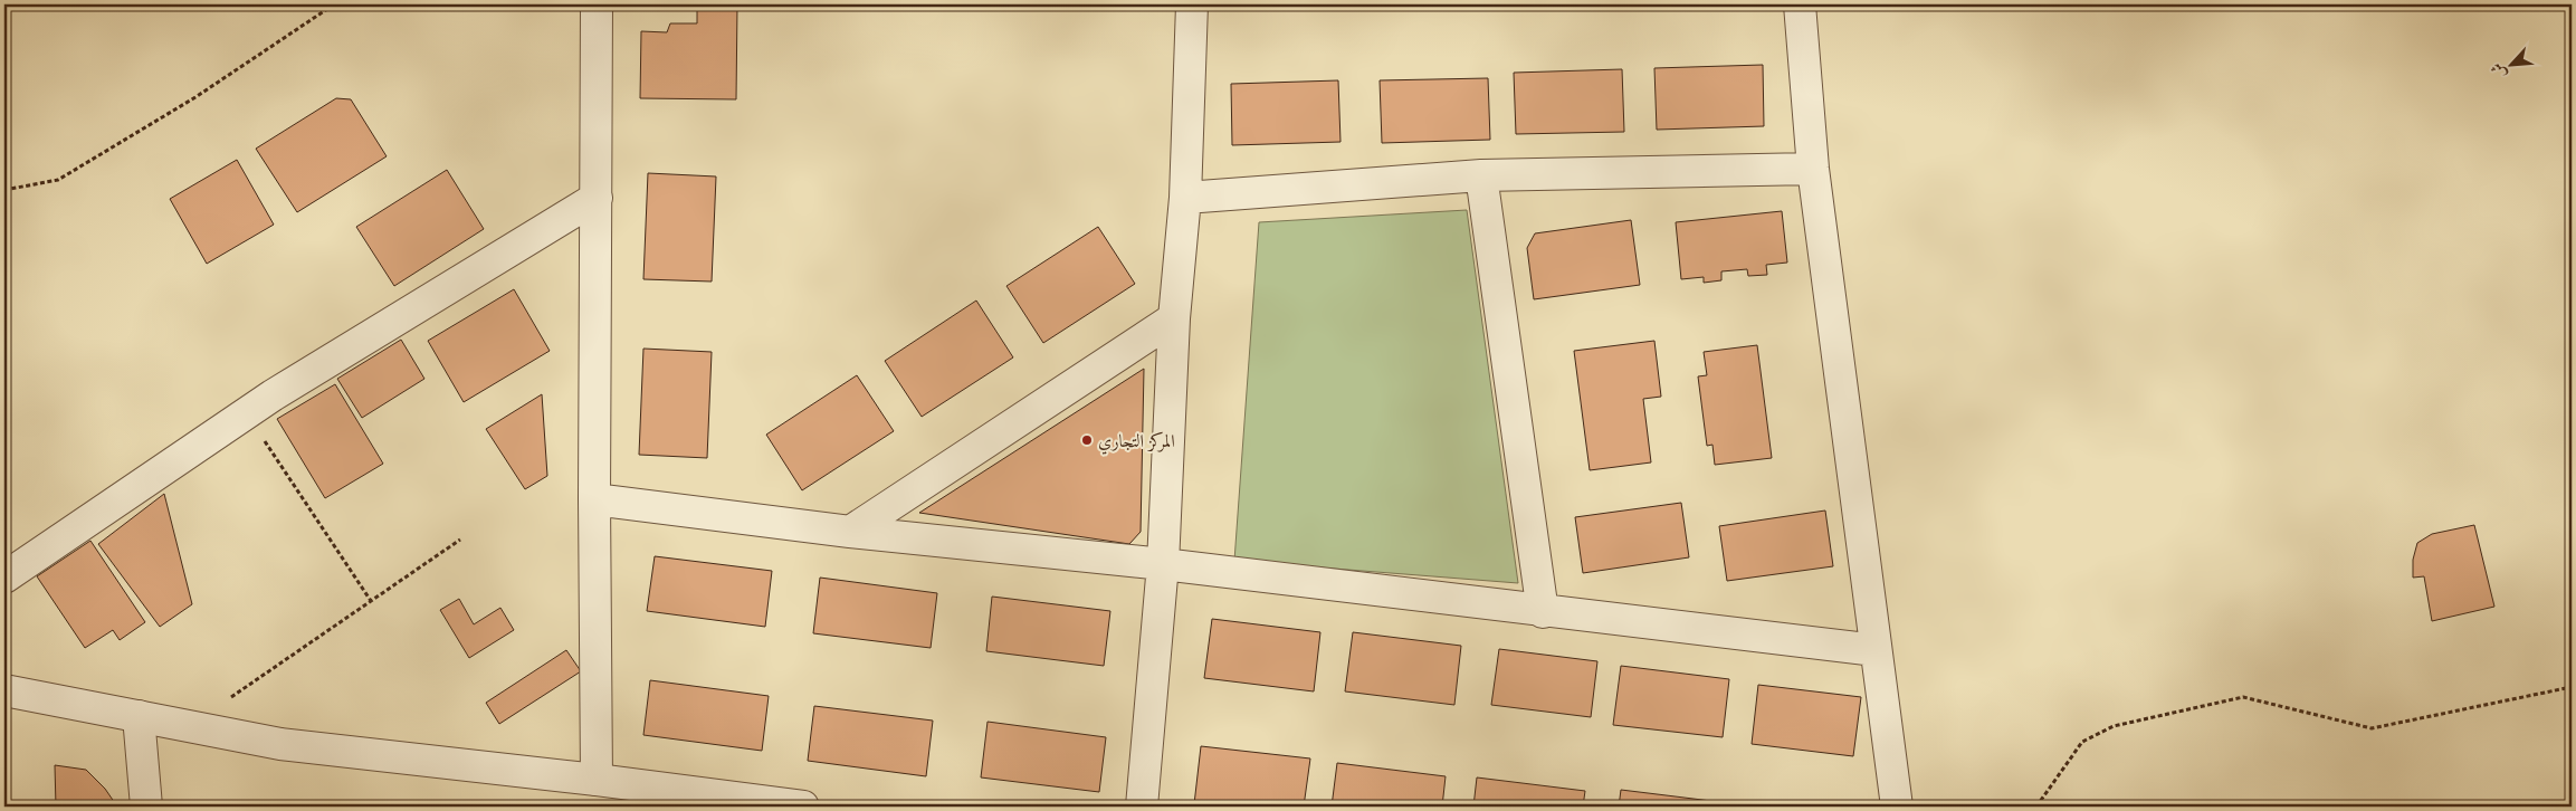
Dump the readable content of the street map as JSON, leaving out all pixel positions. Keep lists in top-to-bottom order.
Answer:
{
  "places": ["المركز التجاري"],
  "north": "bottom left"
}
